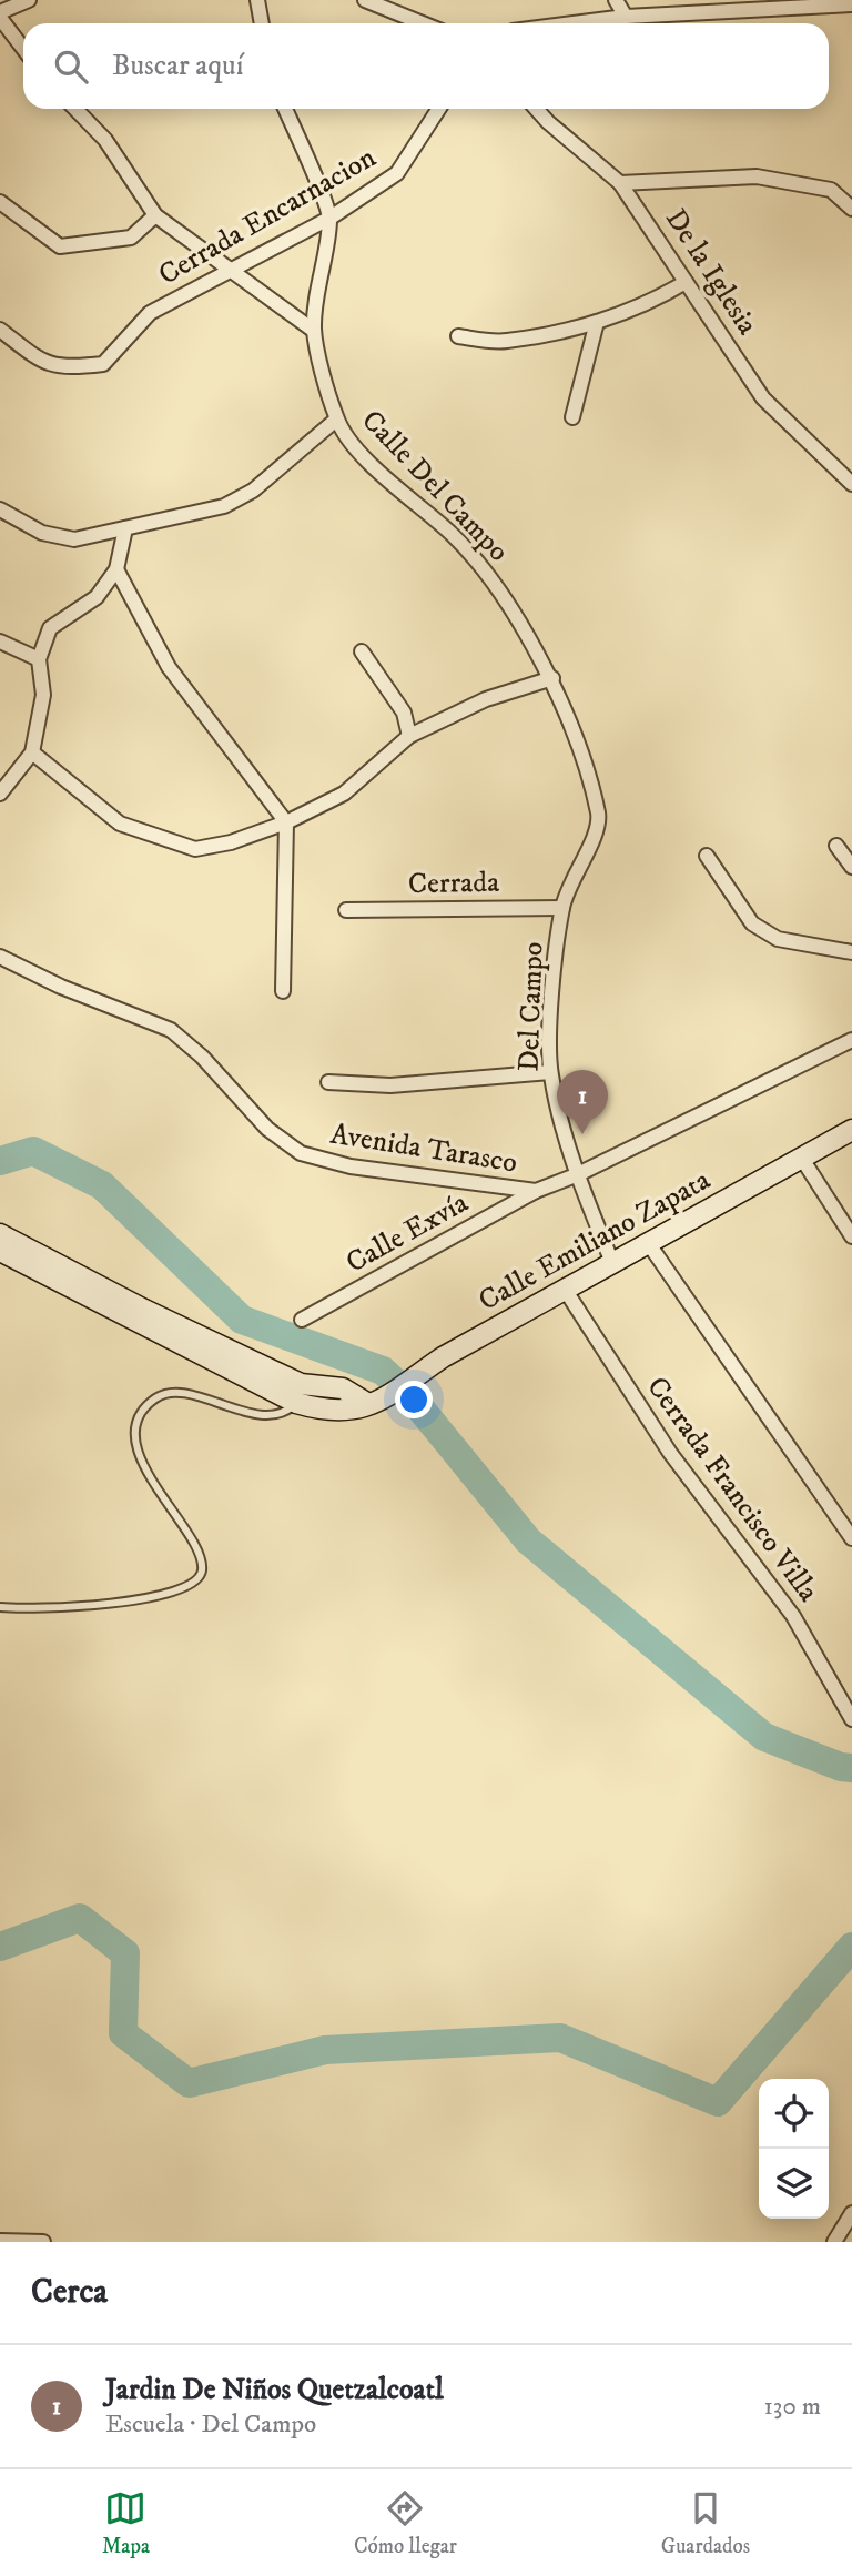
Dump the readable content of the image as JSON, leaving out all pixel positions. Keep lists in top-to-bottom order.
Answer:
{
  "streets": {
    "main road": ["Calle Emiliano Zapata"],
    "street": [
      "Cerrada Encarnacion",
      "De la Iglesia",
      "Calle Del Campo",
      "Cerrada",
      "Del Campo",
      "Avenida Tarasco",
      "Calle Exvía",
      "Cerrada Francisco Villa"
    ]
  },
  "crossings": [
    ["Calle Del Campo", "Del Campo"],
    ["Cerrada", "Del Campo"],
    ["Del Campo", "Avenida Tarasco"],
    ["Del Campo", "Calle Emiliano Zapata"],
    ["Avenida Tarasco", "Calle Exvía"],
    ["Calle Emiliano Zapata", "Cerrada Francisco Villa"]
  ],
  "page": {
    "search": "Buscar aquí",
    "pins": "1",
    "heading": "Cerca",
    "list": [
      {
        "mark": "1",
        "name": "Jardin De Niños Quetzalcoatl",
        "note": "Escuela · Del Campo",
        "value": "130 m"
      }
    ],
    "nav": ["Mapa", "Cómo llegar", "Guardados"]
  }
}
